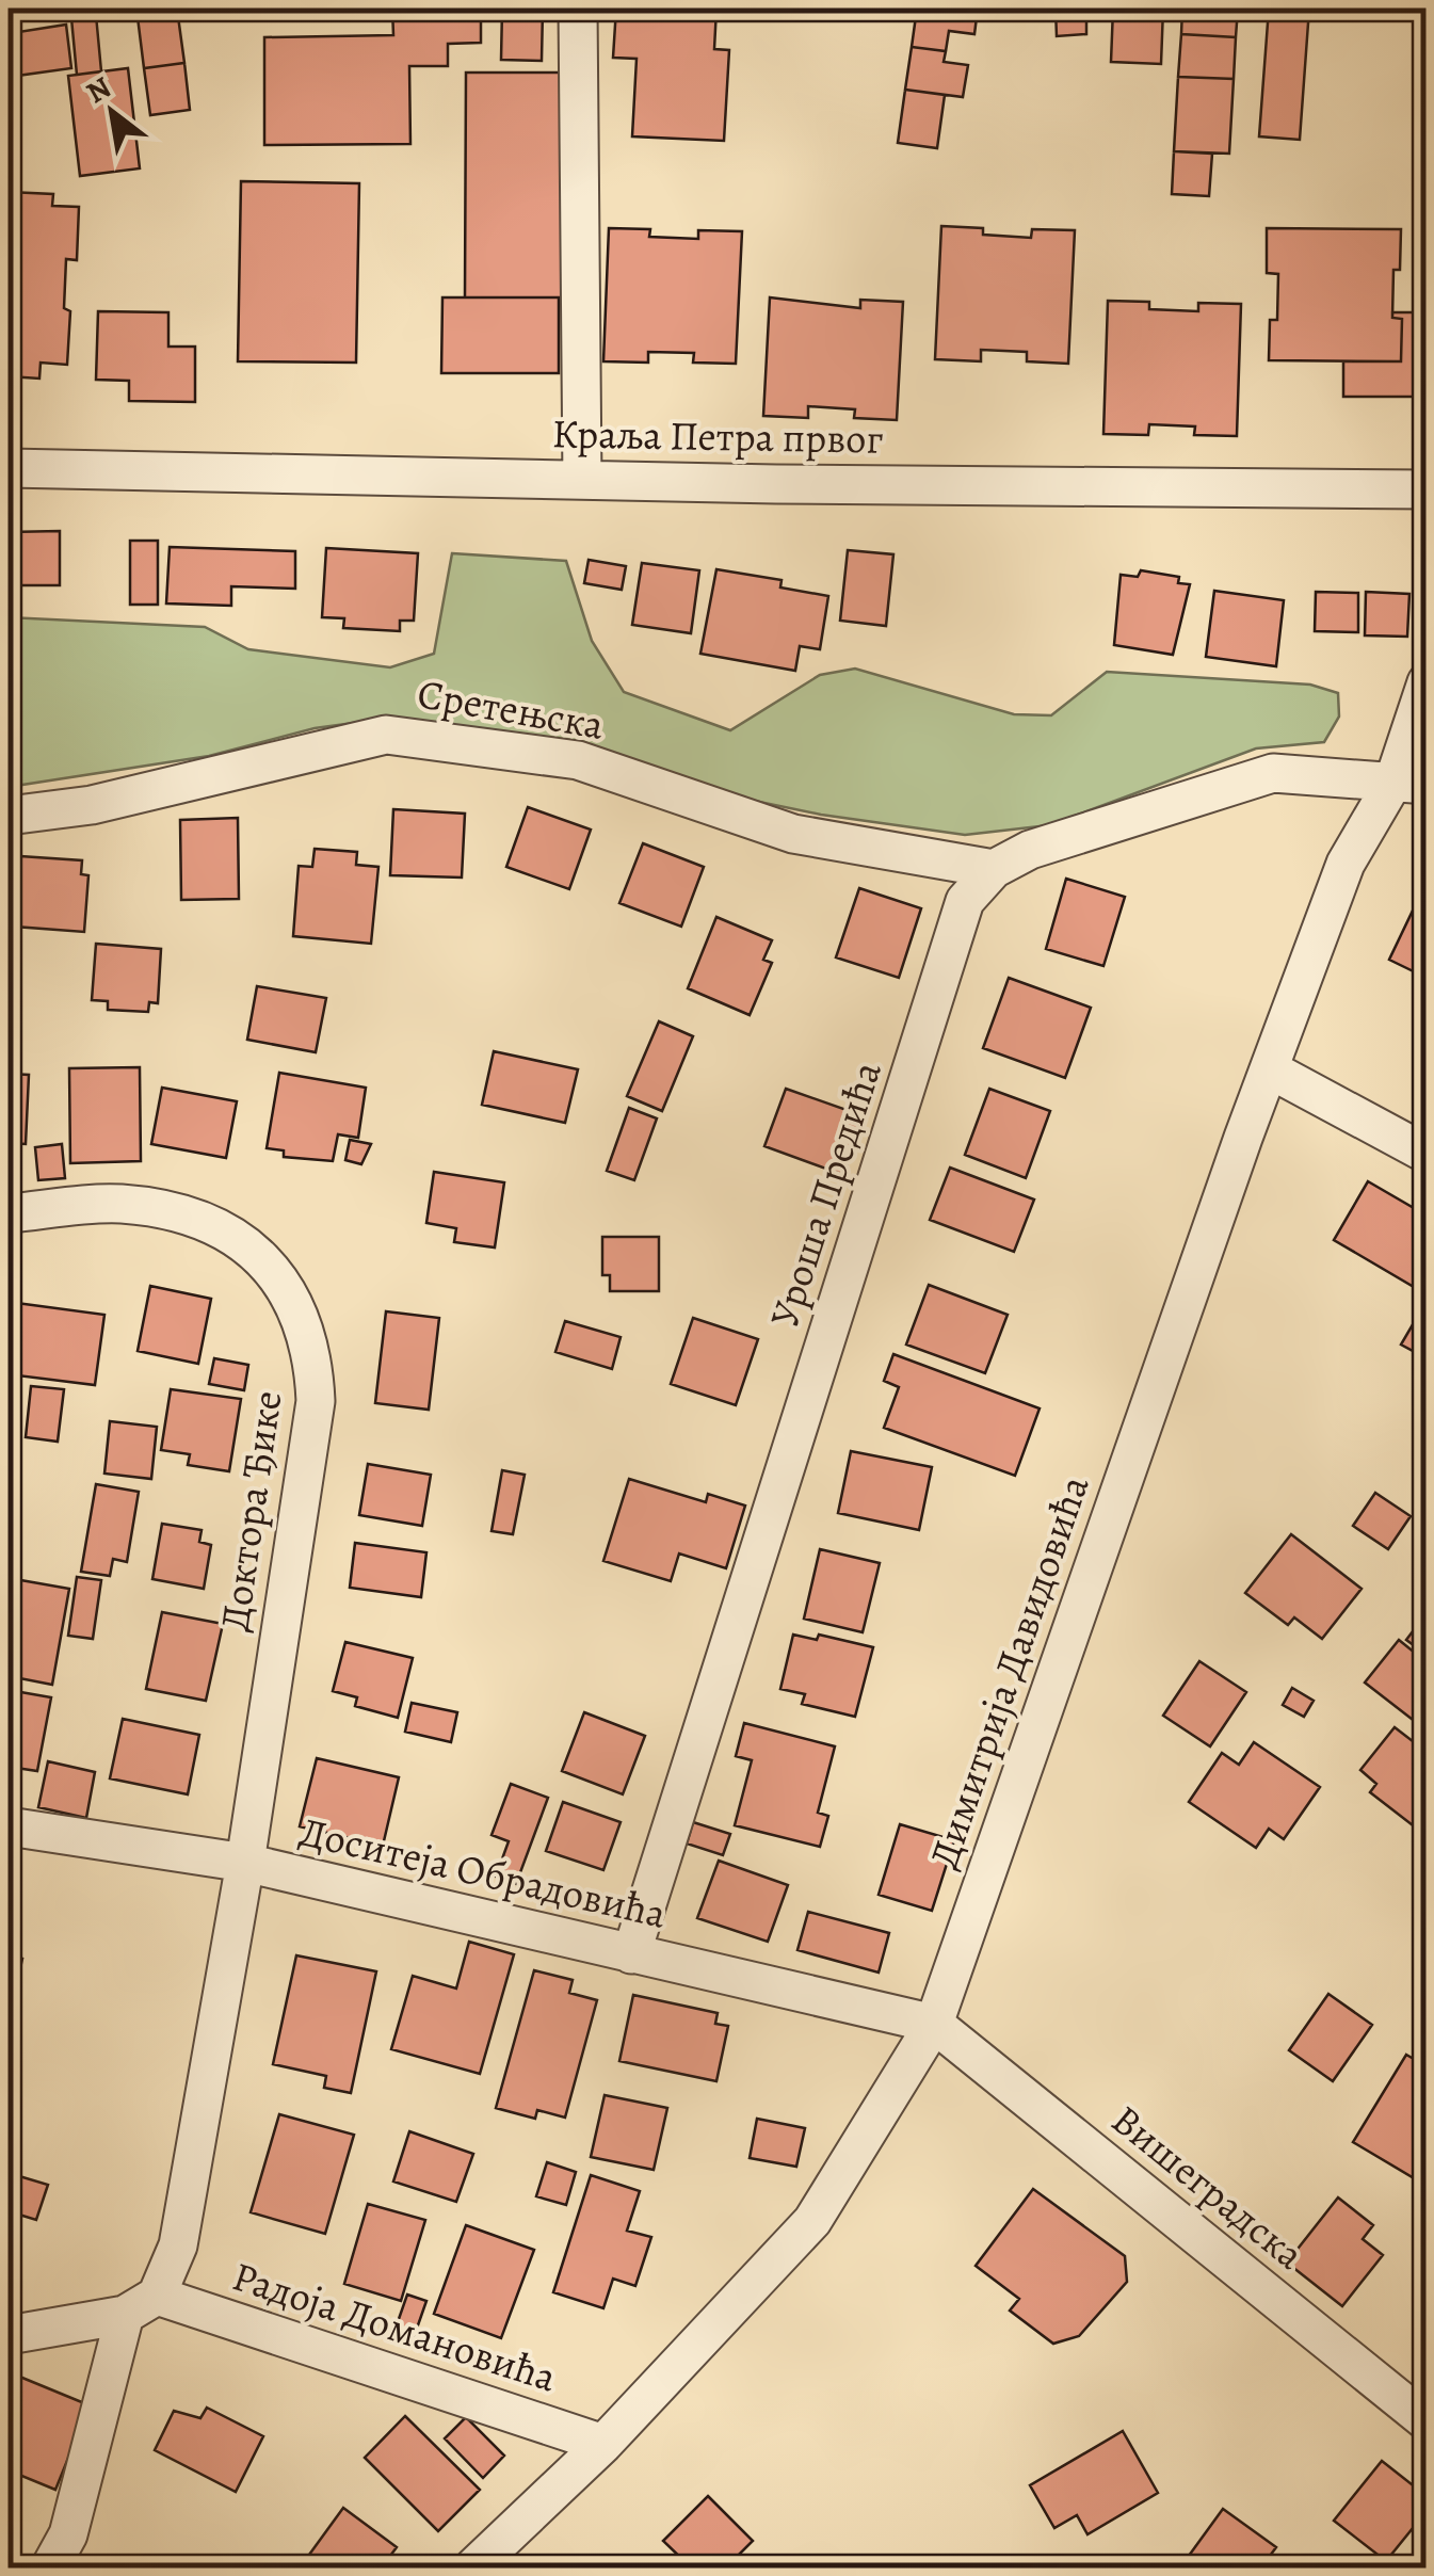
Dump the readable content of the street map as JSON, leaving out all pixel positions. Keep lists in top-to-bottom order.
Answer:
{
  "streets": {
    "street": [
      "Краља Петра првог",
      "Сретењска",
      "Уроша Предића",
      "Доктора Ђике",
      "Димитрија Давидовића",
      "Доситеја Обрадовића",
      "Вишеградска",
      "Радоја Домановића"
    ]
  },
  "crossings": [
    ["Сретењска", "Уроша Предића"],
    ["Уроша Предића", "Димитрија Давидовића"],
    ["Уроша Предића", "Доситеја Обрадовића"],
    ["Доктора Ђике", "Доситеја Обрадовића"],
    ["Димитрија Давидовића", "Доситеја Обрадовића"],
    ["Димитрија Давидовића", "Вишеградска"],
    ["Димитрија Давидовића", "Радоја Домановића"],
    ["Доситеја Обрадовића", "Вишеградска"]
  ],
  "north": "top left"
}
